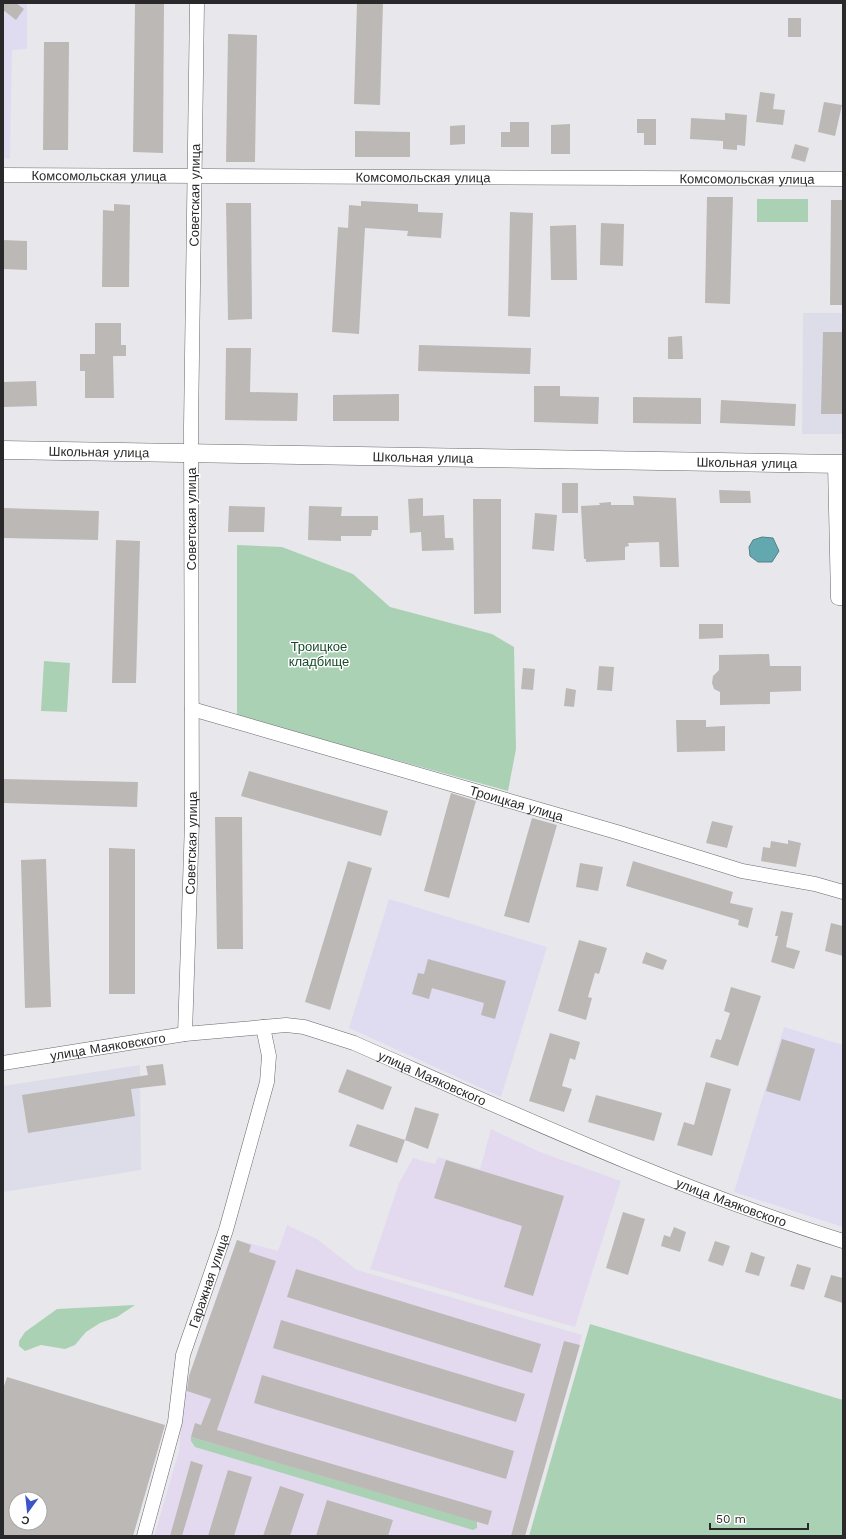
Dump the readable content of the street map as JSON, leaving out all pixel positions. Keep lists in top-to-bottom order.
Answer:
{
  "streets": {
    "main road": ["Школьная улица"],
    "street": [
      "Комсомольская улица",
      "Советская улица",
      "Троицкая улица",
      "улица Маяковского",
      "Гаражная улица"
    ]
  },
  "crossings": [
    ["Комсомольская улица", "Советская улица"],
    ["Советская улица", "Школьная улица"],
    ["Советская улица", "Троицкая улица"],
    ["Советская улица", "улица Маяковского"],
    ["улица Маяковского", "Гаражная улица"]
  ],
  "parks": ["Троицкое кладбище"],
  "scale_bar": "50 m",
  "north": "bottom"
}
